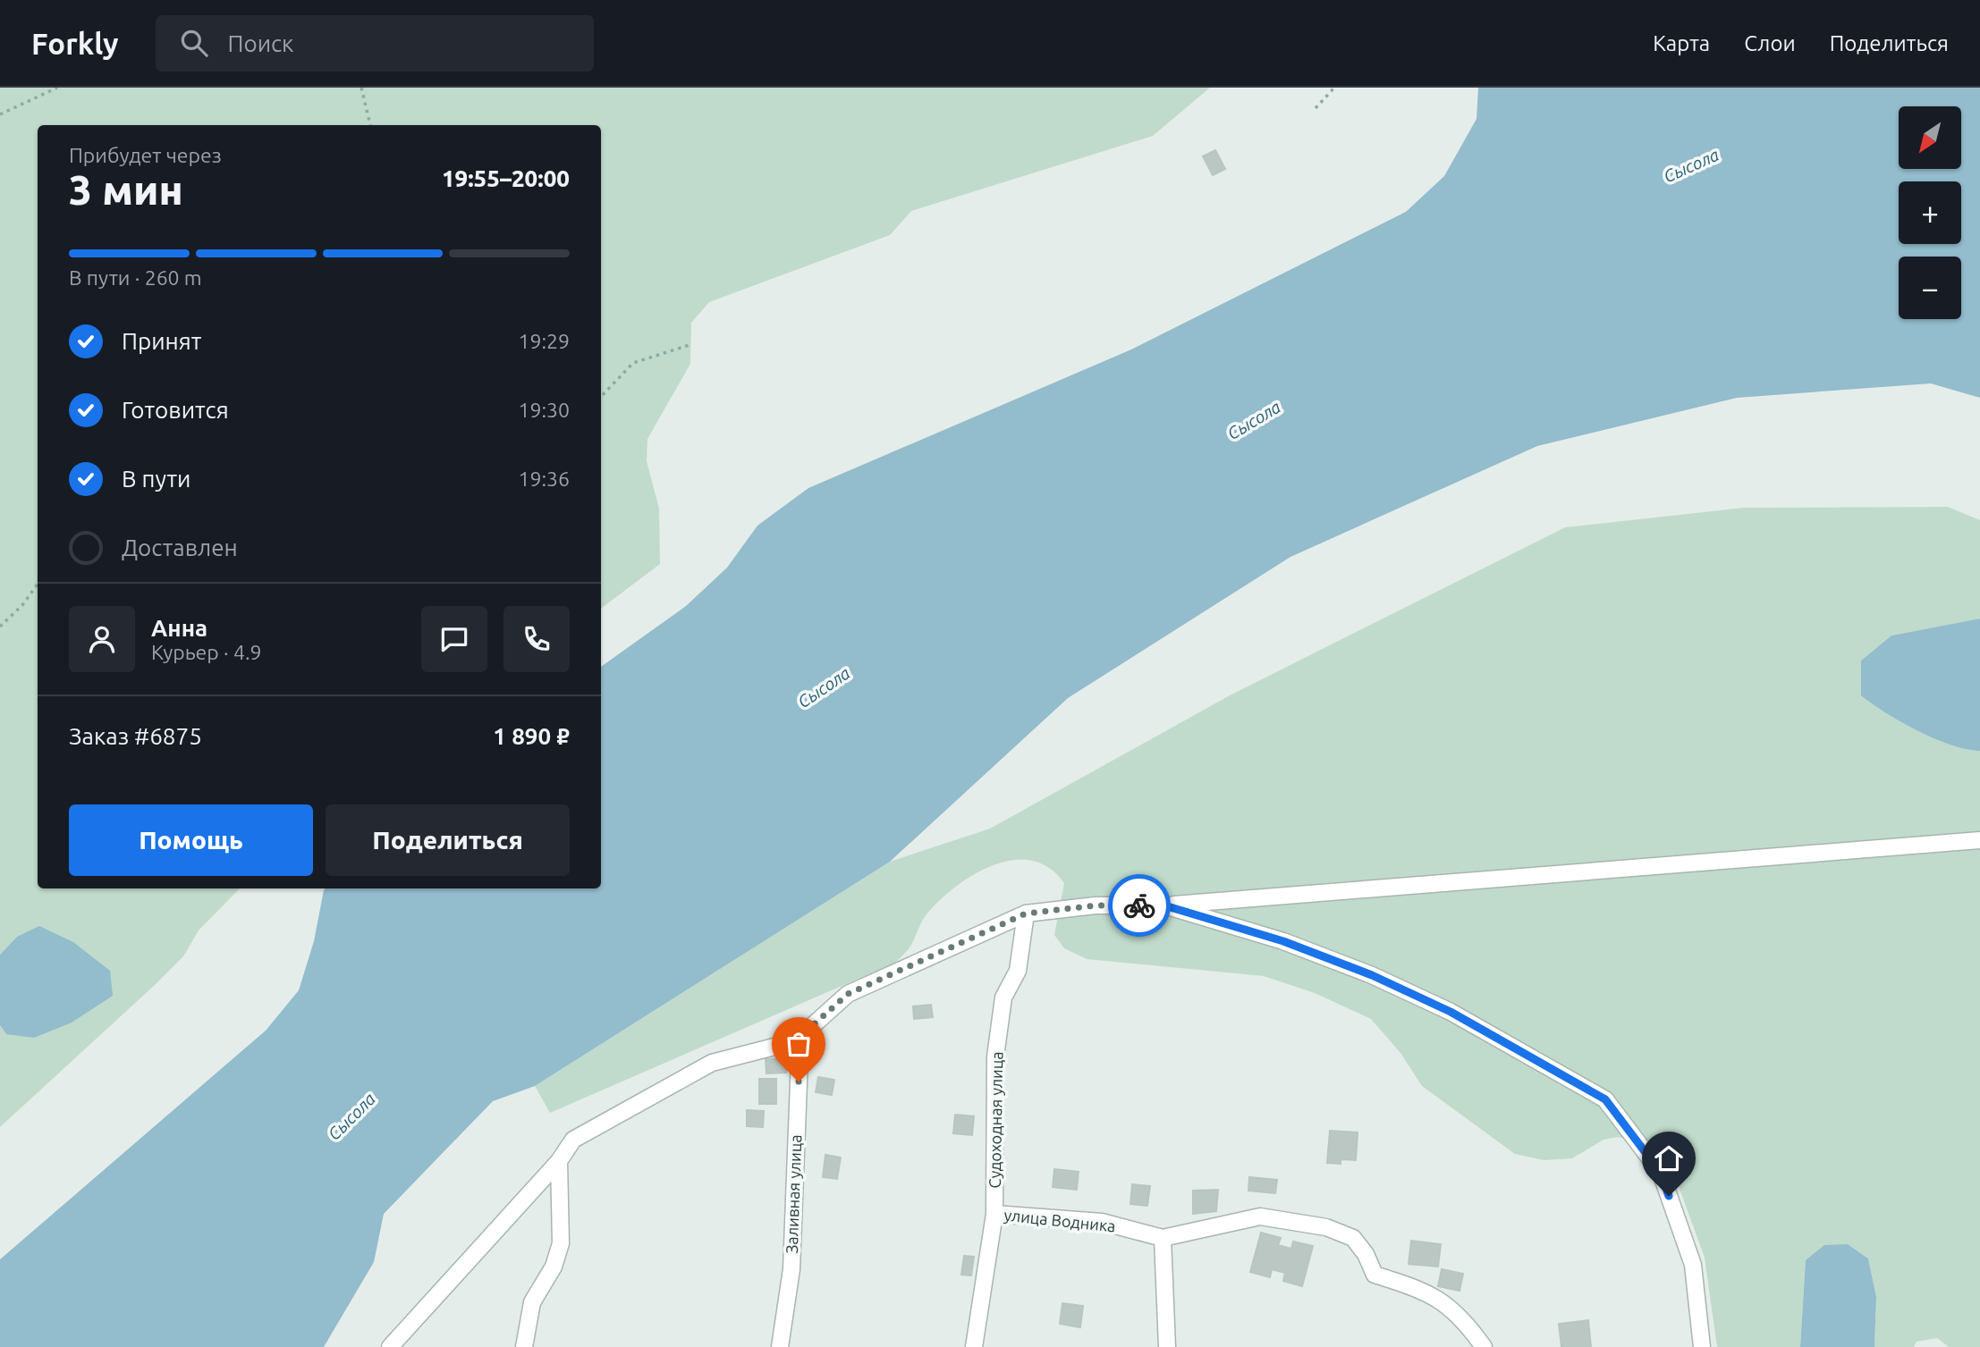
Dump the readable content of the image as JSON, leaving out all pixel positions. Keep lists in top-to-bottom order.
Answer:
{
  "streets": {
    "street": ["Судоходная улица", "Заливная улица", "улица Водника"]
  },
  "crossings": [
    ["Судоходная улица", "улица Водника"]
  ],
  "water": ["Сысола"],
  "north": "bottom left",
  "page": {
    "header": "Forkly",
    "search": "Поиск",
    "nav": ["Карта", "Слои", "Поделиться"],
    "map_buttons": ["+", "−"],
    "heading": ["3 мин", "Прибудет через", "19:55–20:00"],
    "panel": [
      "Анна",
      "Курьер · 4.9",
      "Заказ #6875",
      "1 890 ₽"
    ],
    "bar": "В пути · 260 m",
    "list": [
      ["Принят", "19:29"],
      ["Готовится", "19:30"],
      ["В пути", "19:36"],
      "Доставлен"
    ],
    "buttons": ["Помощь", "Поделиться"]
  }
}
